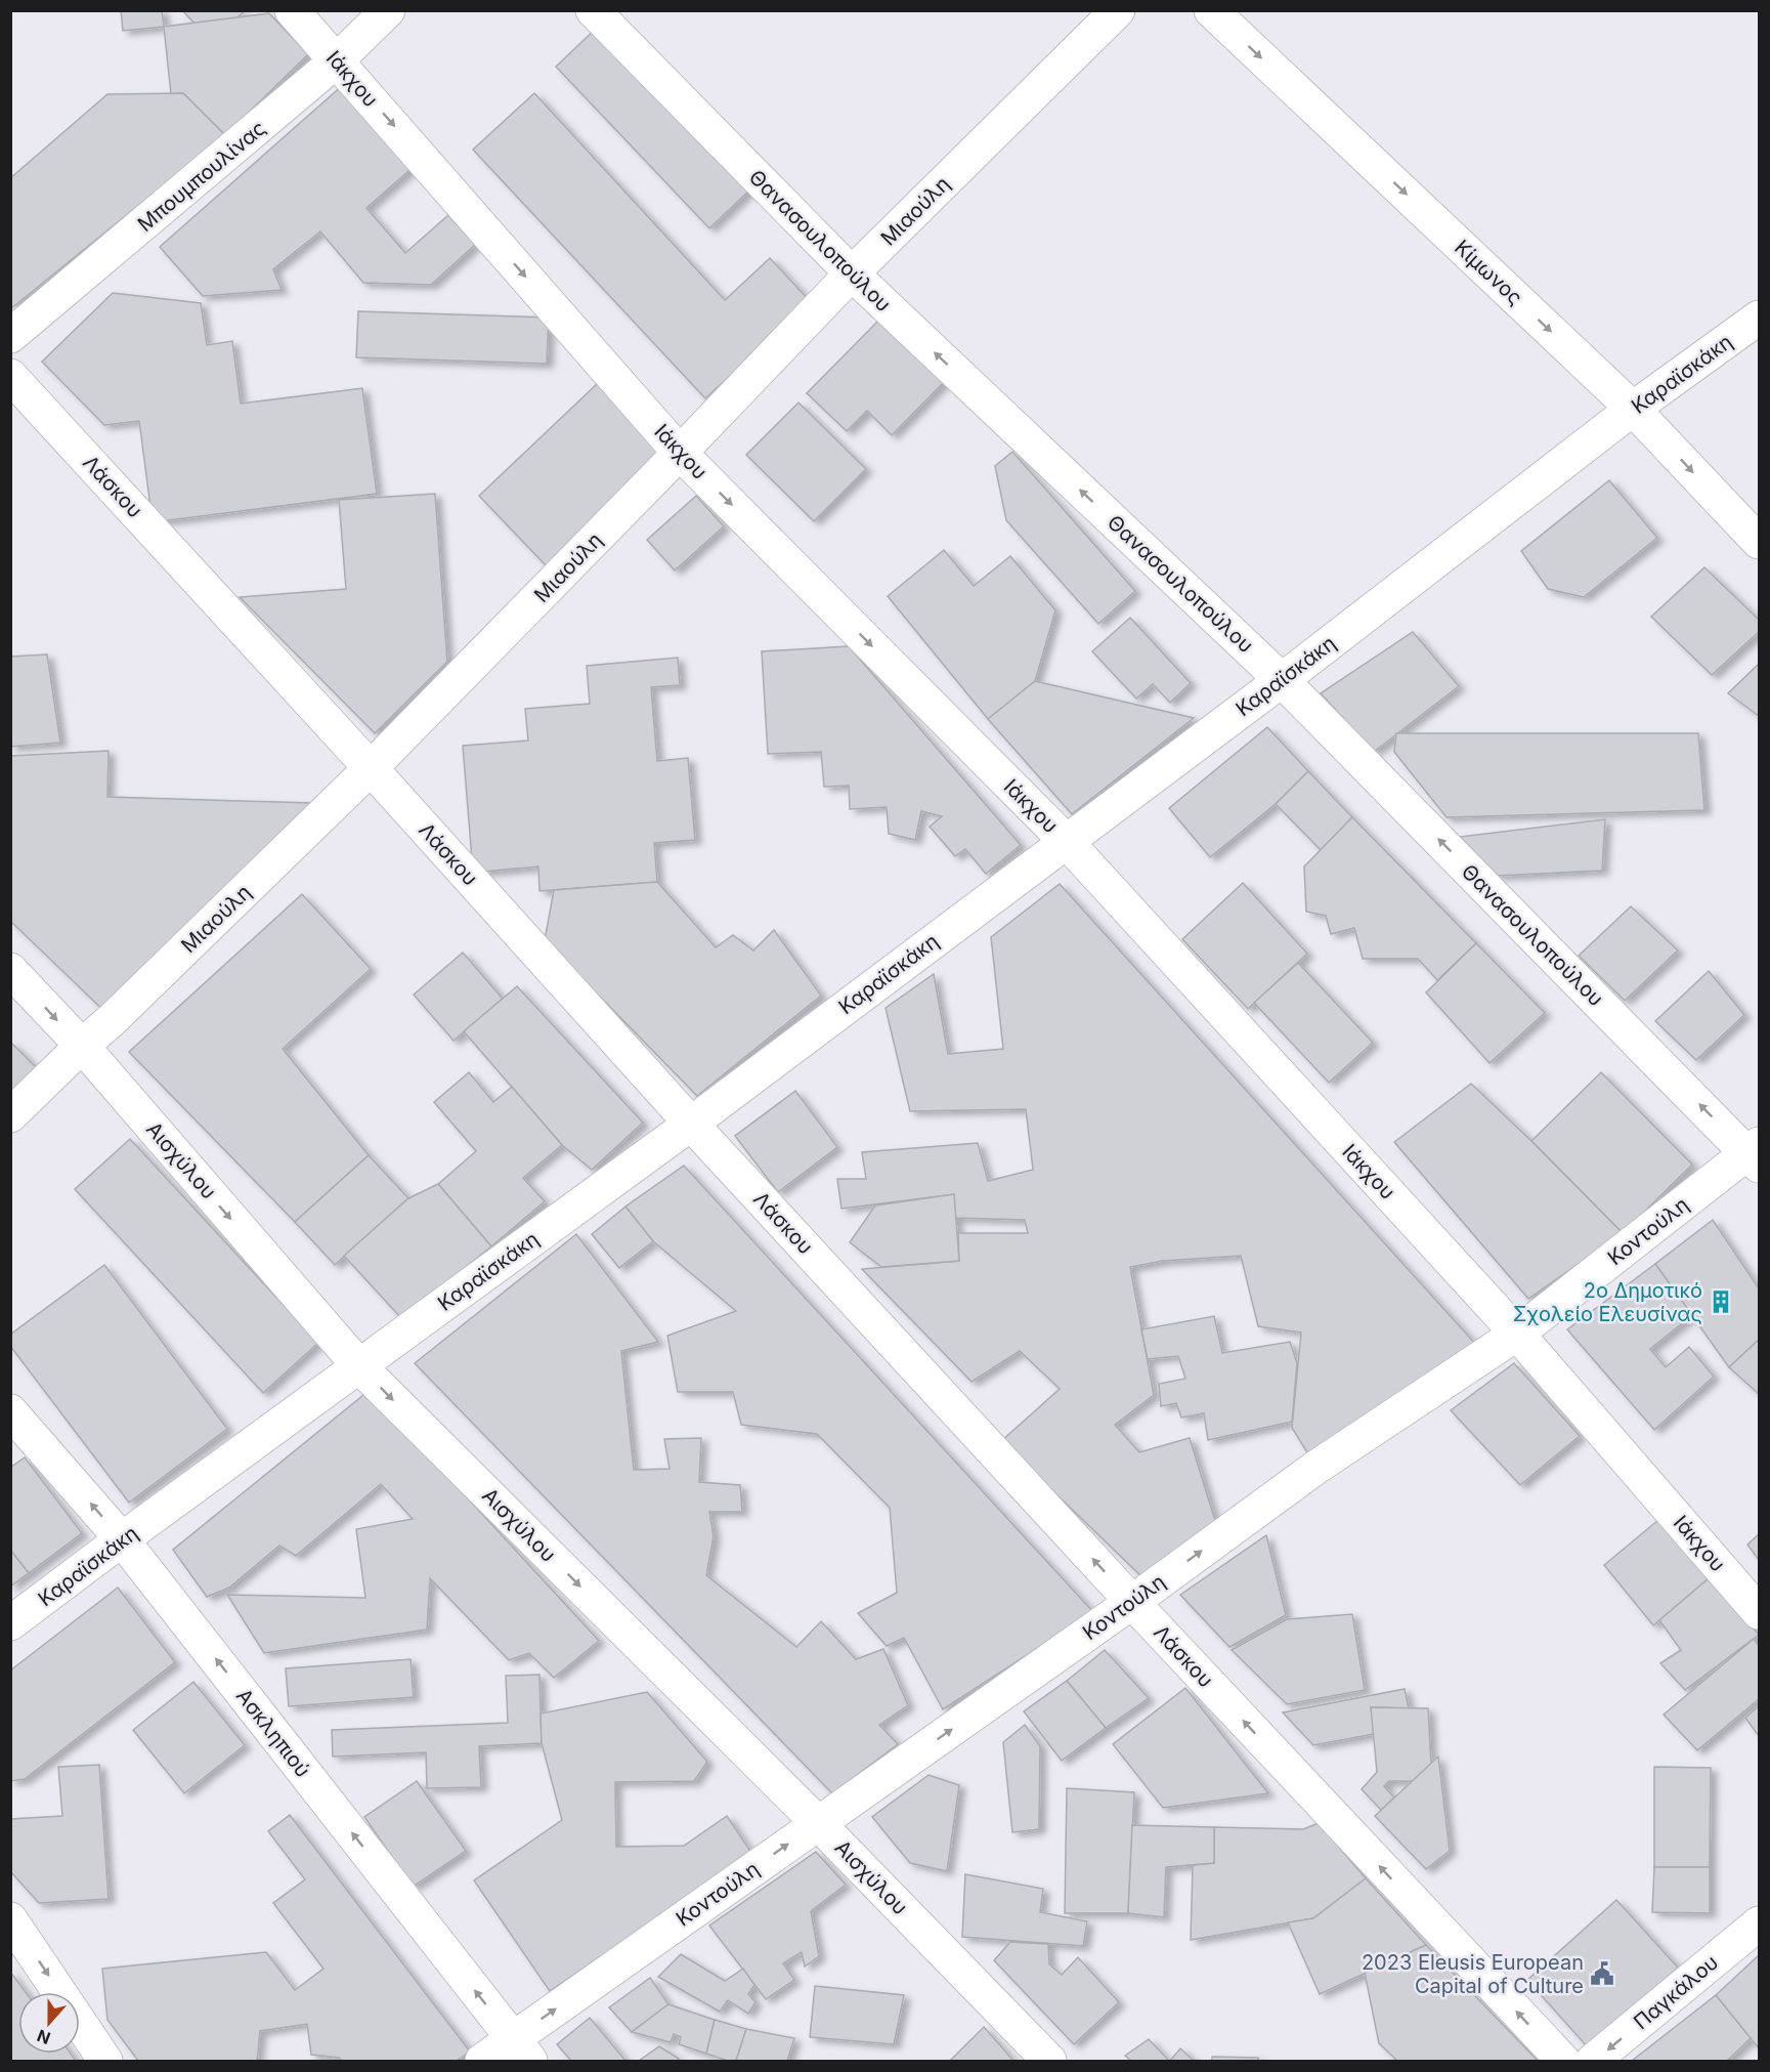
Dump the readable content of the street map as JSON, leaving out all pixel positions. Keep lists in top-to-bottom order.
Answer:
{
  "streets": {
    "street": [
      "Ιάκχου",
      "Μπουμπουλίνας",
      "Μιαούλη",
      "Θανασουλοπούλου",
      "Κίμωνος",
      "Καραϊσκάκη",
      "Λάσκου",
      "Αισχύλου",
      "Κοντούλη",
      "Ασκληπιού",
      "Παγκάλου"
    ]
  },
  "crossings": [
    ["Ιάκχου", "Μπουμπουλίνας"],
    ["Ιάκχου", "Μιαούλη"],
    ["Ιάκχου", "Καραϊσκάκη"],
    ["Ιάκχου", "Κοντούλη"],
    ["Μιαούλη", "Θανασουλοπούλου"],
    ["Μιαούλη", "Λάσκου"],
    ["Μιαούλη", "Αισχύλου"],
    ["Θανασουλοπούλου", "Καραϊσκάκη"],
    ["Θανασουλοπούλου", "Κοντούλη"],
    ["Κίμωνος", "Καραϊσκάκη"],
    ["Καραϊσκάκη", "Λάσκου"],
    ["Καραϊσκάκη", "Αισχύλου"],
    ["Καραϊσκάκη", "Ασκληπιού"],
    ["Λάσκου", "Κοντούλη"],
    ["Αισχύλου", "Κοντούλη"],
    ["Κοντούλη", "Ασκληπιού"]
  ],
  "one_way": [
    "Ιάκχου",
    "Θανασουλοπούλου",
    "Κίμωνος",
    "Λάσκου",
    "Αισχύλου",
    "Κοντούλη",
    "Ασκληπιού",
    "Παγκάλου"
  ],
  "places": {
    "building": ["2ο Δημοτικό Σχολείο Ελευσίνας"],
    "public building": ["2023 Eleusis European Capital of Culture"]
  },
  "north": "bottom"
}
